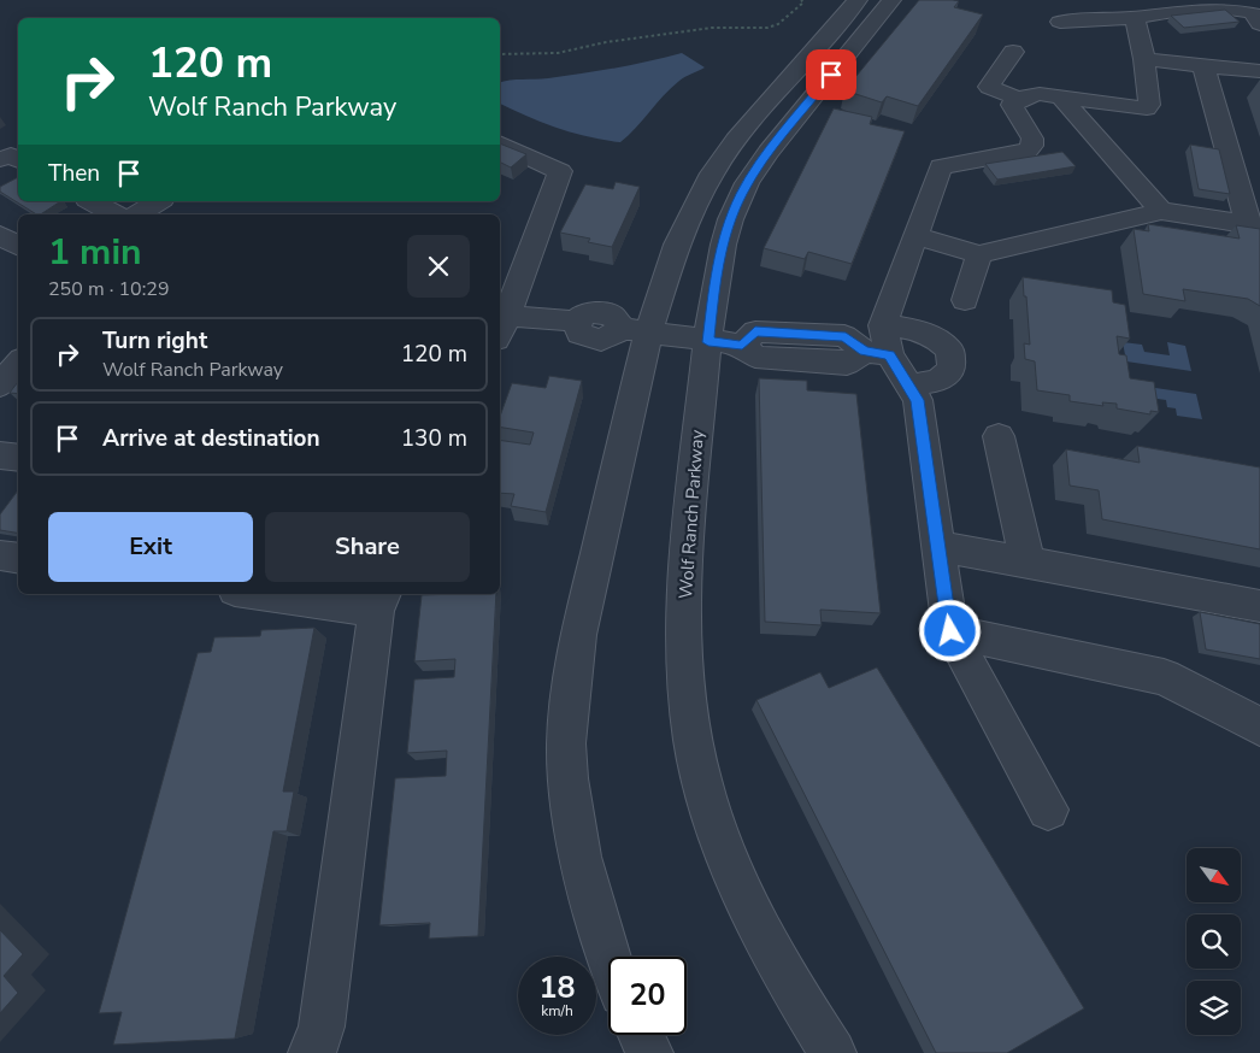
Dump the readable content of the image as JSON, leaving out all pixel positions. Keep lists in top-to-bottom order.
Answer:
{
  "streets": {
    "street": ["Wolf Ranch Parkway"]
  },
  "north": "bottom right",
  "page": {
    "turn": ["120 m", "Wolf Ranch Parkway"],
    "then": "Then",
    "heading": ["1 min", "250 m · 10:29"],
    "list": [
      {
        "name": "Turn right",
        "note": "Wolf Ranch Parkway",
        "value": "120 m"
      },
      {
        "name": "Arrive at destination",
        "value": "130 m"
      }
    ],
    "buttons": ["Exit", "Share"],
    "speed": "18 km/h",
    "limit": "20"
  }
}
